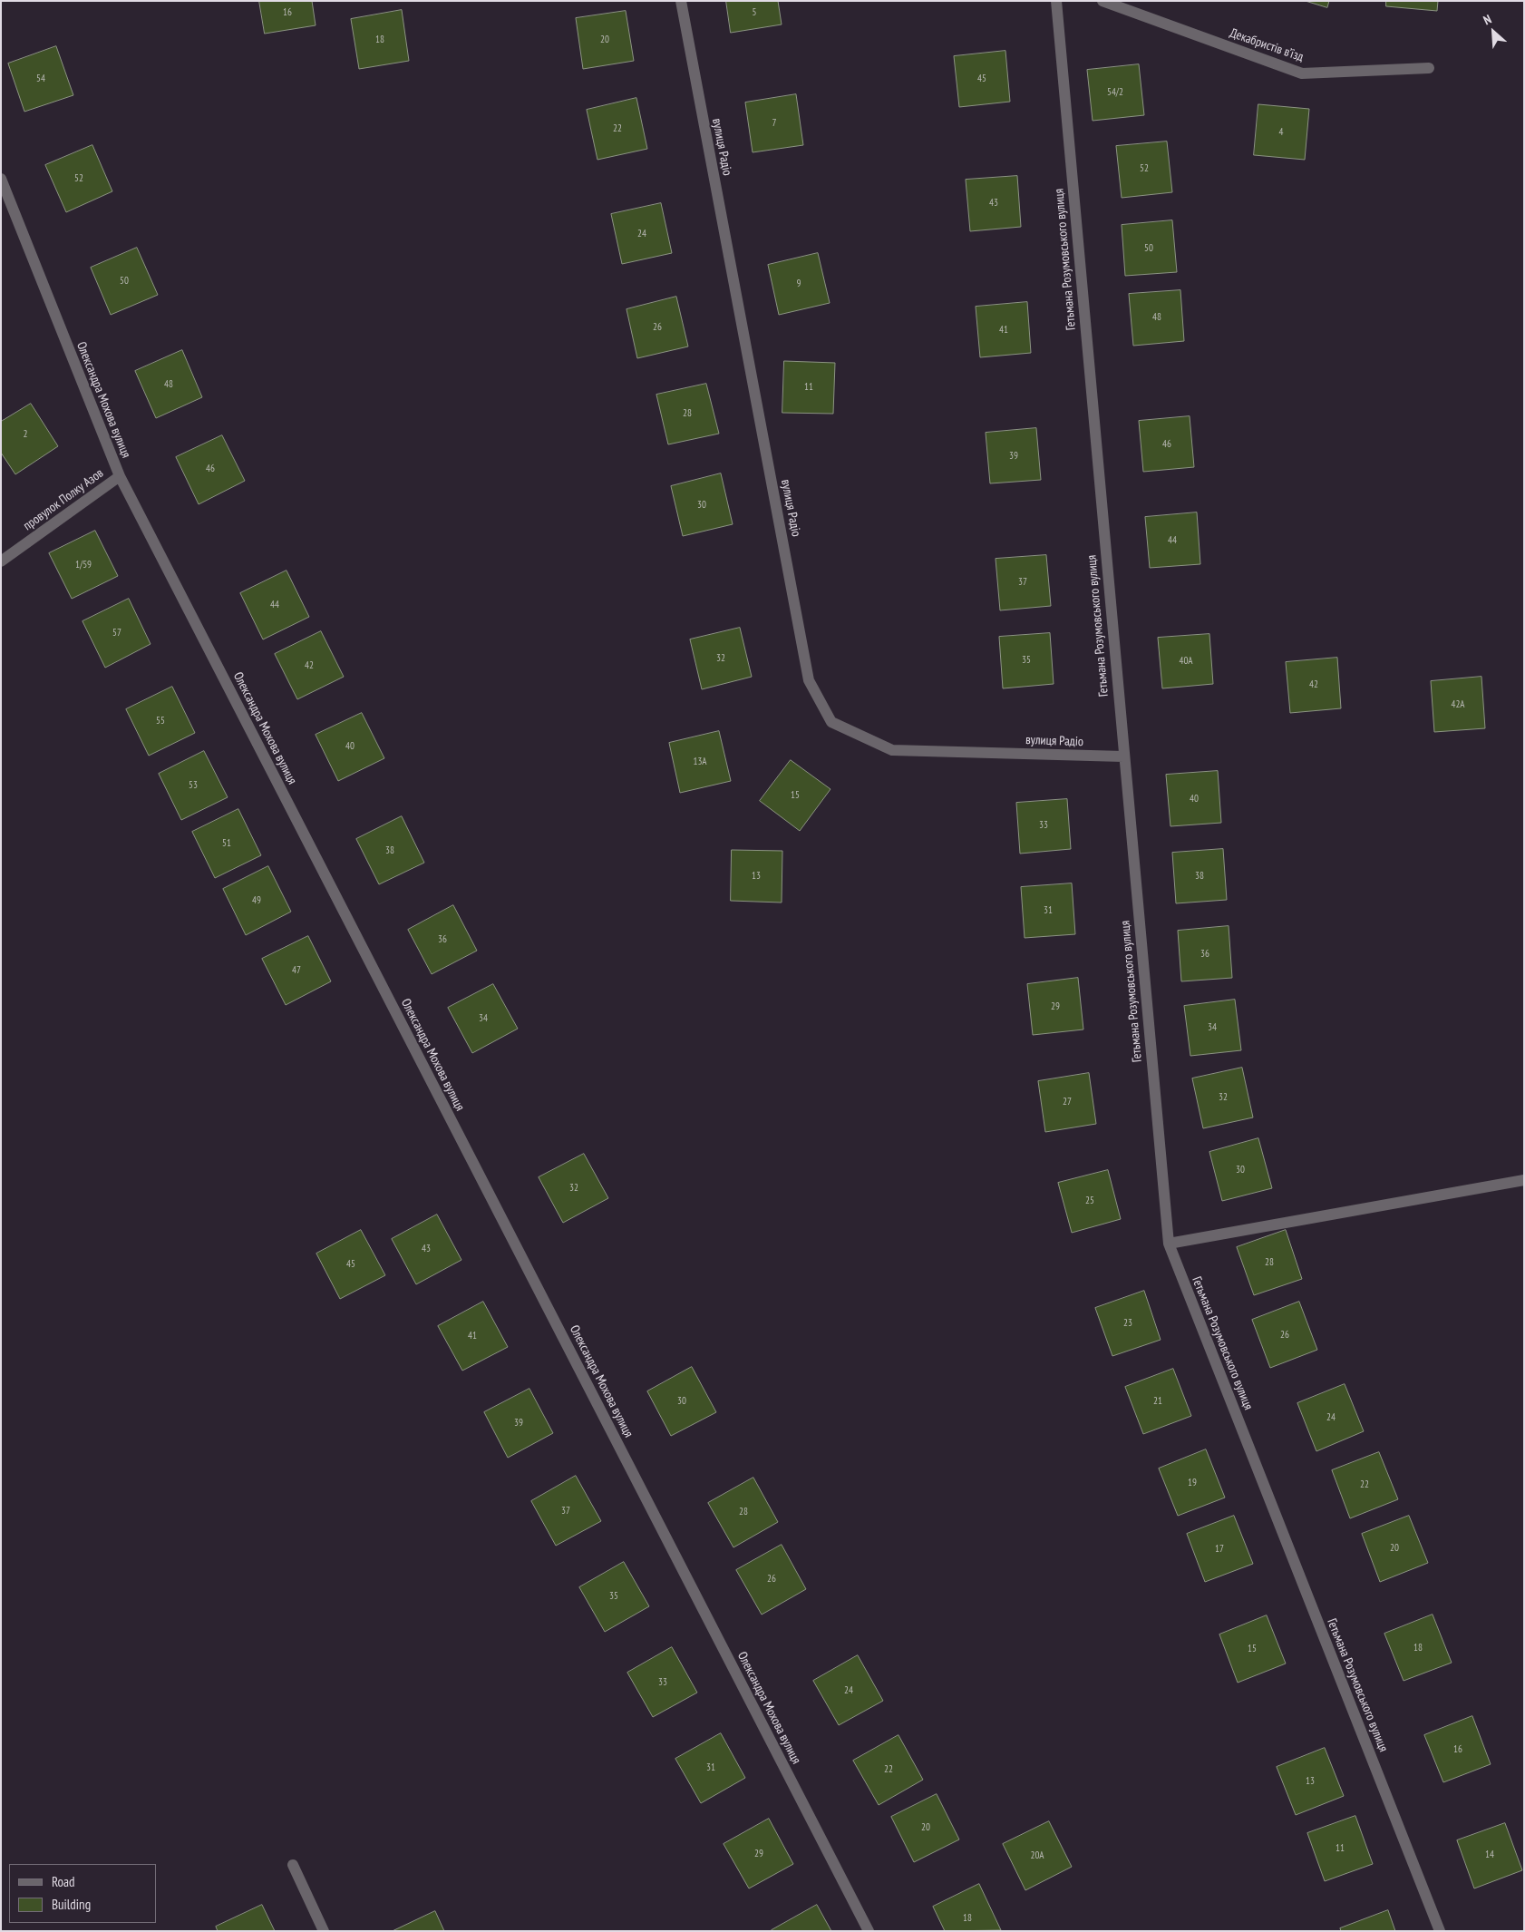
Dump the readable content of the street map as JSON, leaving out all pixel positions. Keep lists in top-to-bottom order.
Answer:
{
  "streets": {
    "street": [
      "Декабристів в’їзд",
      "вулиця Радіо",
      "Гетьмана Розумовського вулиця",
      "Олександра Мохова вулиця",
      "провулок Полку Азов"
    ]
  },
  "crossings": [
    ["вулиця Радіо", "Гетьмана Розумовського вулиця"],
    ["Олександра Мохова вулиця", "провулок Полку Азов"]
  ],
  "house_numbers": [
    "16",
    "5",
    "18",
    "20",
    "54",
    "45",
    "54/2",
    "7",
    "22",
    "4",
    "52",
    "52",
    "43",
    "24",
    "50",
    "50",
    "9",
    "48",
    "26",
    "41",
    "48",
    "11",
    "28",
    "2",
    "46",
    "39",
    "46",
    "30",
    "44",
    "1/59",
    "37",
    "44",
    "57",
    "32",
    "35",
    "40А",
    "42",
    "42",
    "42А",
    "55",
    "40",
    "13А",
    "53",
    "15",
    "40",
    "33",
    "51",
    "38",
    "13",
    "38",
    "49",
    "31",
    "36",
    "36",
    "47",
    "29",
    "34",
    "34",
    "32",
    "27",
    "30",
    "32",
    "25",
    "43",
    "28",
    "45",
    "23",
    "26",
    "41",
    "30",
    "21",
    "24",
    "39",
    "19",
    "22",
    "37",
    "28",
    "20",
    "17",
    "26",
    "35",
    "18",
    "15",
    "33",
    "24",
    "16",
    "31",
    "22",
    "13",
    "20",
    "11",
    "29",
    "14",
    "20А",
    "18"
  ],
  "legend": ["Road", "Building"],
  "north": "top left"
}
